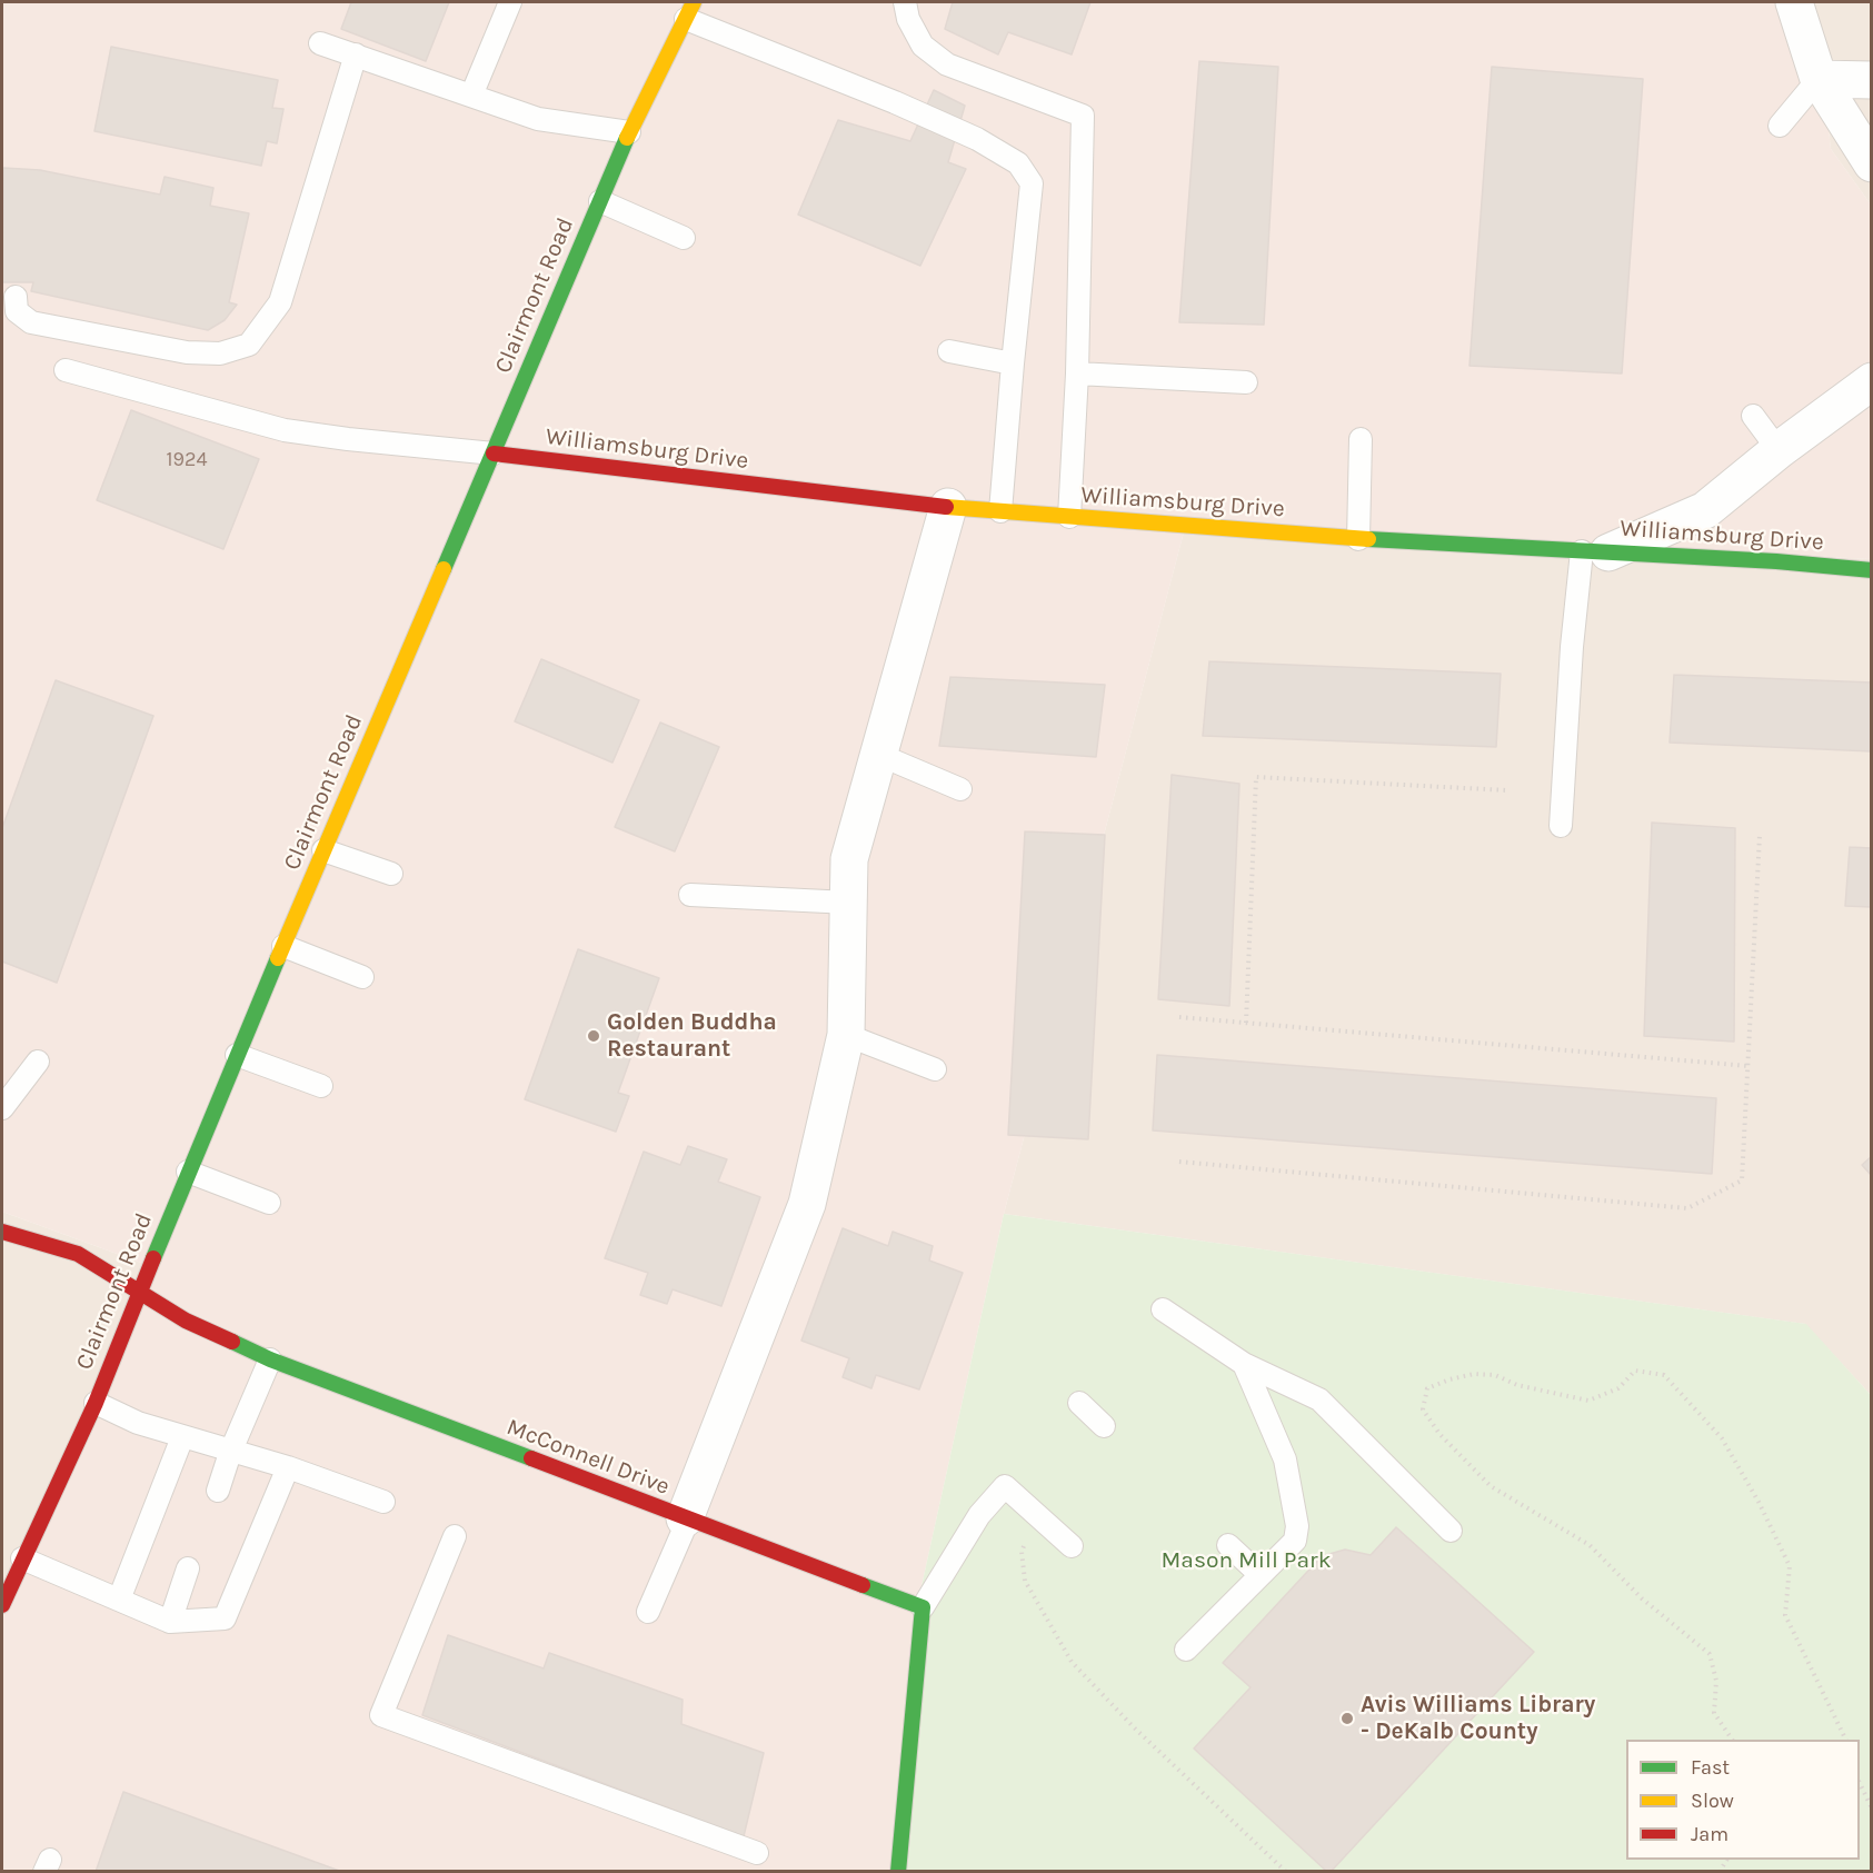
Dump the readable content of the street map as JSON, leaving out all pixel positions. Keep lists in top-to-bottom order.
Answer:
{
  "streets": {
    "street": ["Clairmont Road", "Williamsburg Drive", "McConnell Drive"]
  },
  "crossings": [
    ["Clairmont Road", "Williamsburg Drive"],
    ["Clairmont Road", "McConnell Drive"]
  ],
  "parks": ["Mason Mill Park"],
  "places": ["Golden Buddha Restaurant", "Avis Williams Library - DeKalb County"],
  "house_numbers": ["1924"],
  "legend": ["Fast", "Slow", "Jam"]
}
